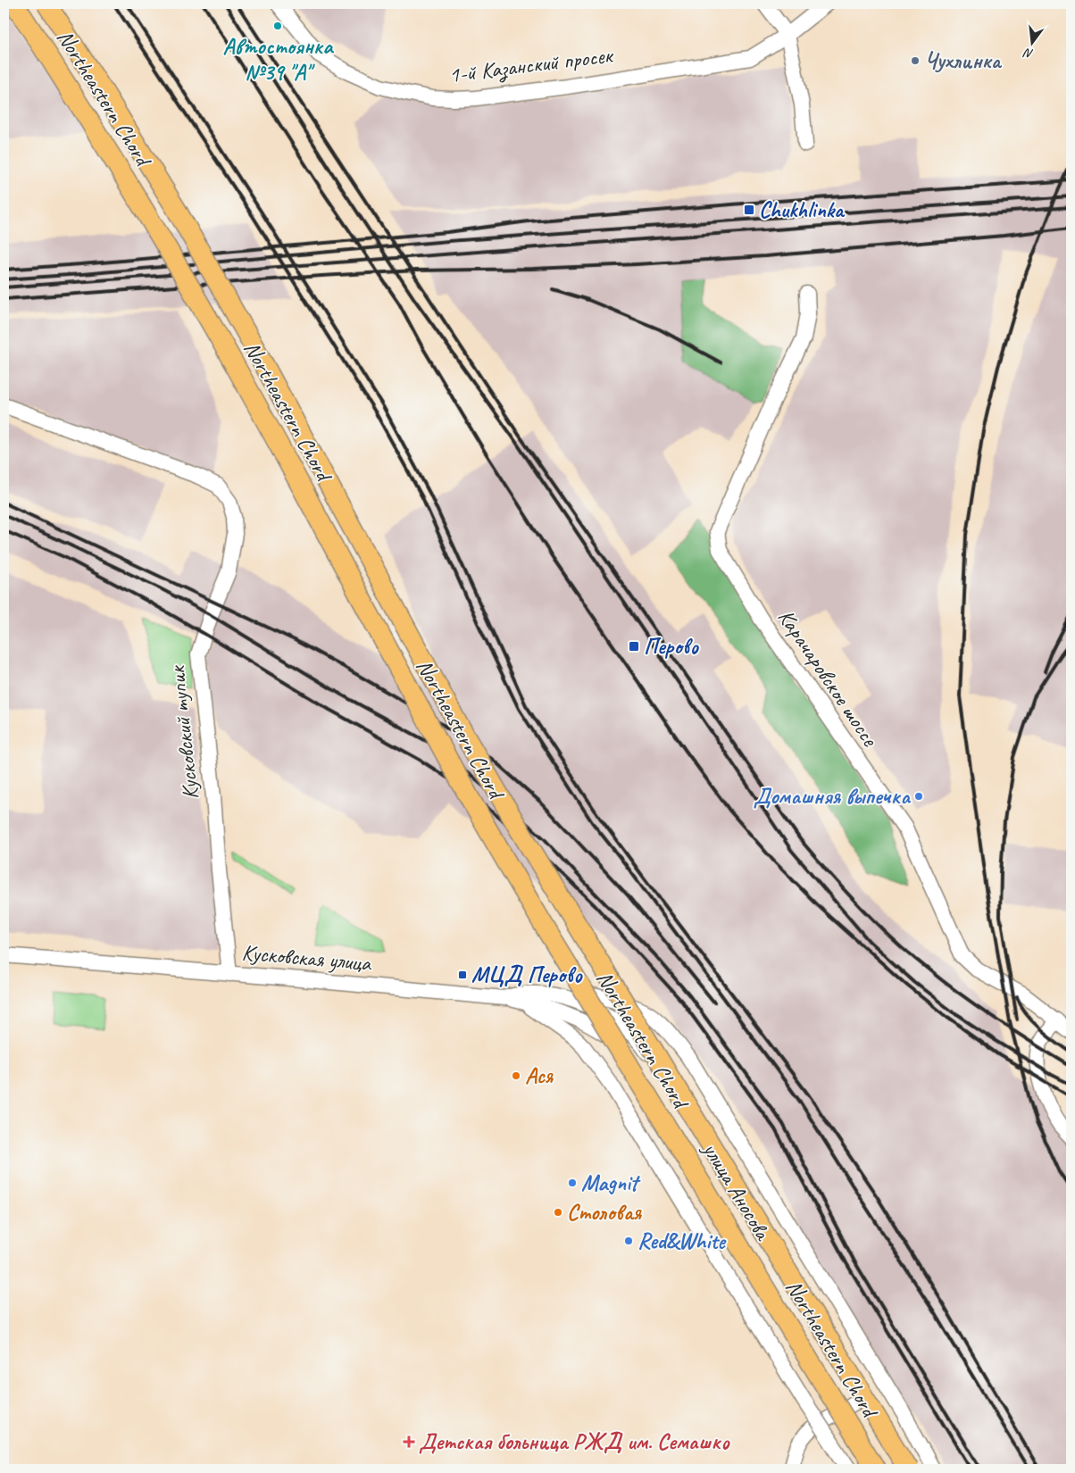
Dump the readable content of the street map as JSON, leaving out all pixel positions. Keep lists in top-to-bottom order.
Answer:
{
  "streets": {
    "main road": ["Northeastern Chord"],
    "street": [
      "1-й Казанский просек",
      "Карачаровское шоссе",
      "Кусковский тупик",
      "Кусковская улица",
      "улица Аносова"
    ]
  },
  "crossings": [
    ["Northeastern Chord", "улица Аносова"],
    ["Кусковский тупик", "Кусковская улица"],
    ["Кусковская улица", "улица Аносова"]
  ],
  "places": {
    "other": [
      "Автостоянка №39 \"А\"",
      "Чухлинка",
      "Домашняя выпечка",
      "Ася",
      "Magnit",
      "Столовая",
      "Red&White"
    ],
    "transit": ["Chukhlinka", "Перово", "МЦД Перово"],
    "health": ["Детская больница РЖД им. Семашко"]
  },
  "north": "bottom"
}
